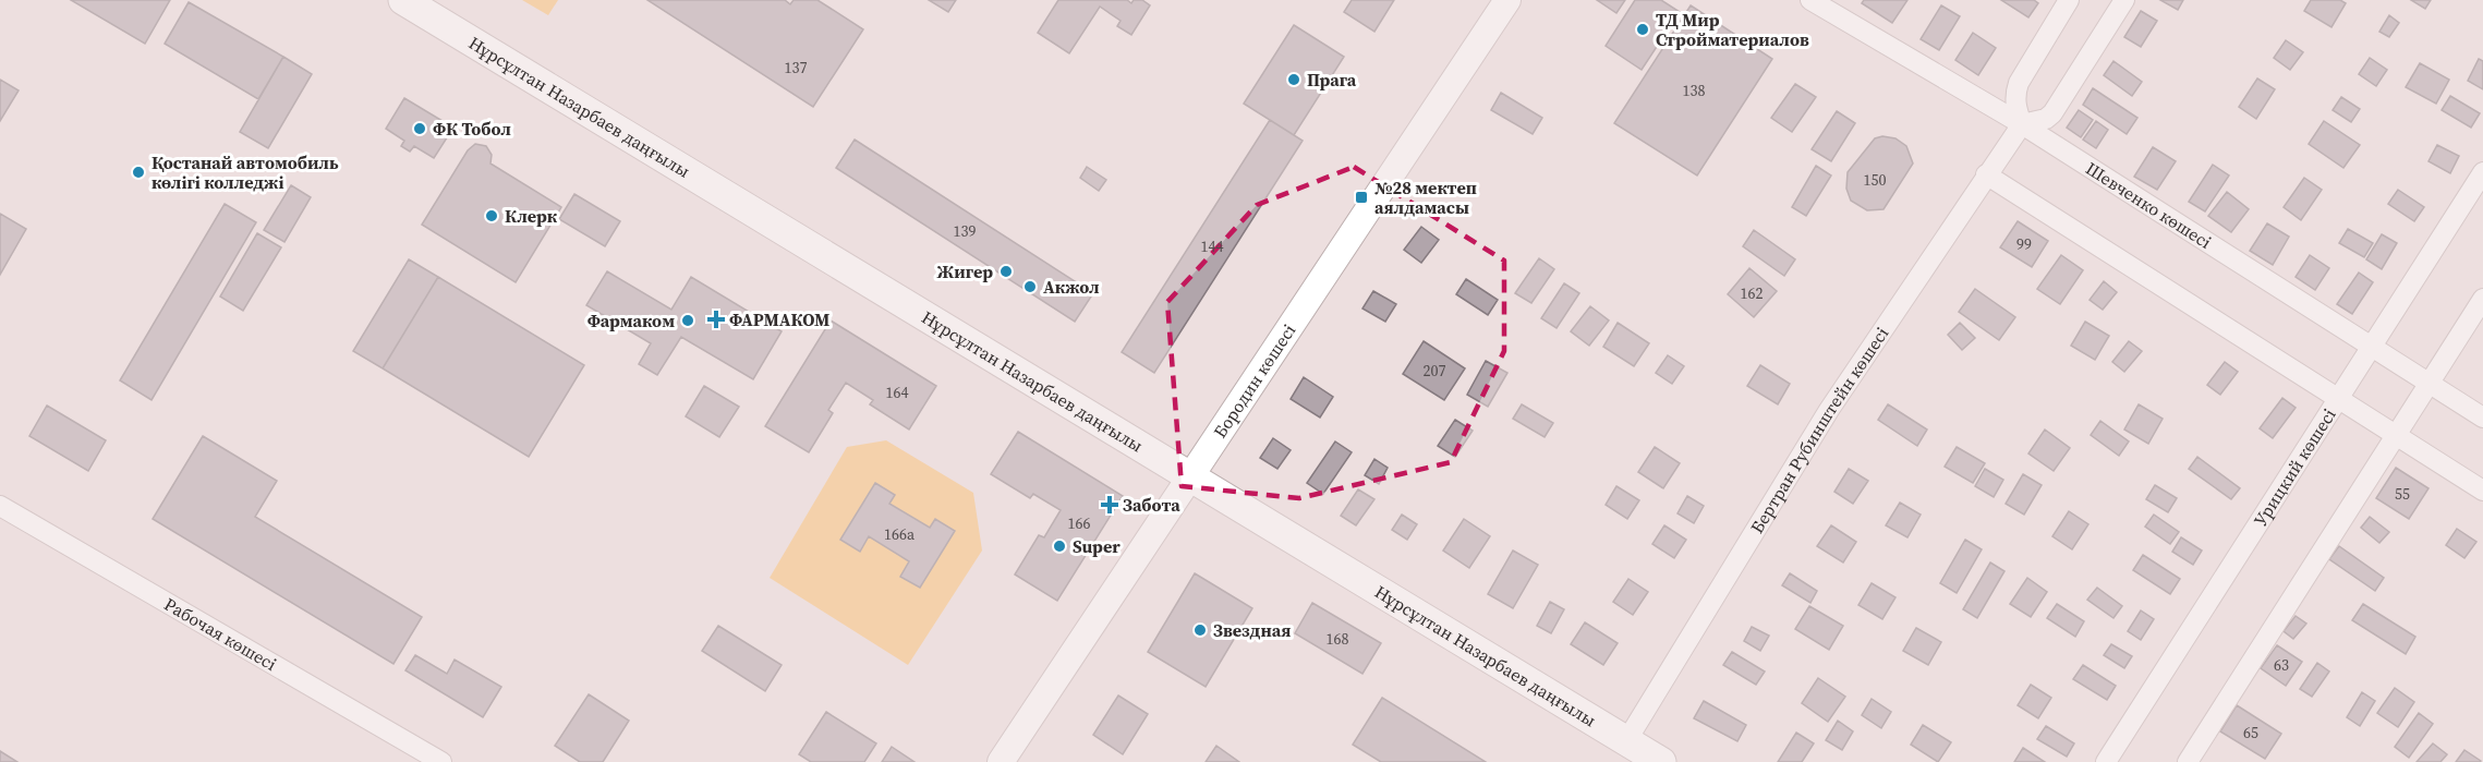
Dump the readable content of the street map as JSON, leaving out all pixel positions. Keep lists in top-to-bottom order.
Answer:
{
  "streets": {
    "main road": ["Нұрсұлтан Назарбаев даңғылы"],
    "street": [
      "Шевченко көшесі",
      "Бородин көшесі",
      "Бертран Рубинштейн көшесі",
      "Урицкий көшесі",
      "Рабочая көшесі"
    ]
  },
  "crossings": [
    ["Нұрсұлтан Назарбаев даңғылы", "Бородин көшесі"],
    ["Нұрсұлтан Назарбаев даңғылы", "Бертран Рубинштейн көшесі"],
    ["Шевченко көшесі", "Бертран Рубинштейн көшесі"],
    ["Шевченко көшесі", "Урицкий көшесі"]
  ],
  "places": {
    "other": [
      "ТД Мир Стройматериалов",
      "Прага",
      "ФК Тобол",
      "Қостанай автомобиль көлігі колледжі",
      "Клерк",
      "Жигер",
      "Акжол",
      "Фармаком",
      "Super",
      "Звездная"
    ],
    "transit": ["№28 мектеп аялдамасы"],
    "health": ["ФАРМАКОМ", "Забота"]
  },
  "house_numbers": [
    "137",
    "138",
    "150",
    "139",
    "99",
    "144",
    "162",
    "207",
    "164",
    "55",
    "166",
    "166а",
    "168",
    "63",
    "65"
  ]
}
